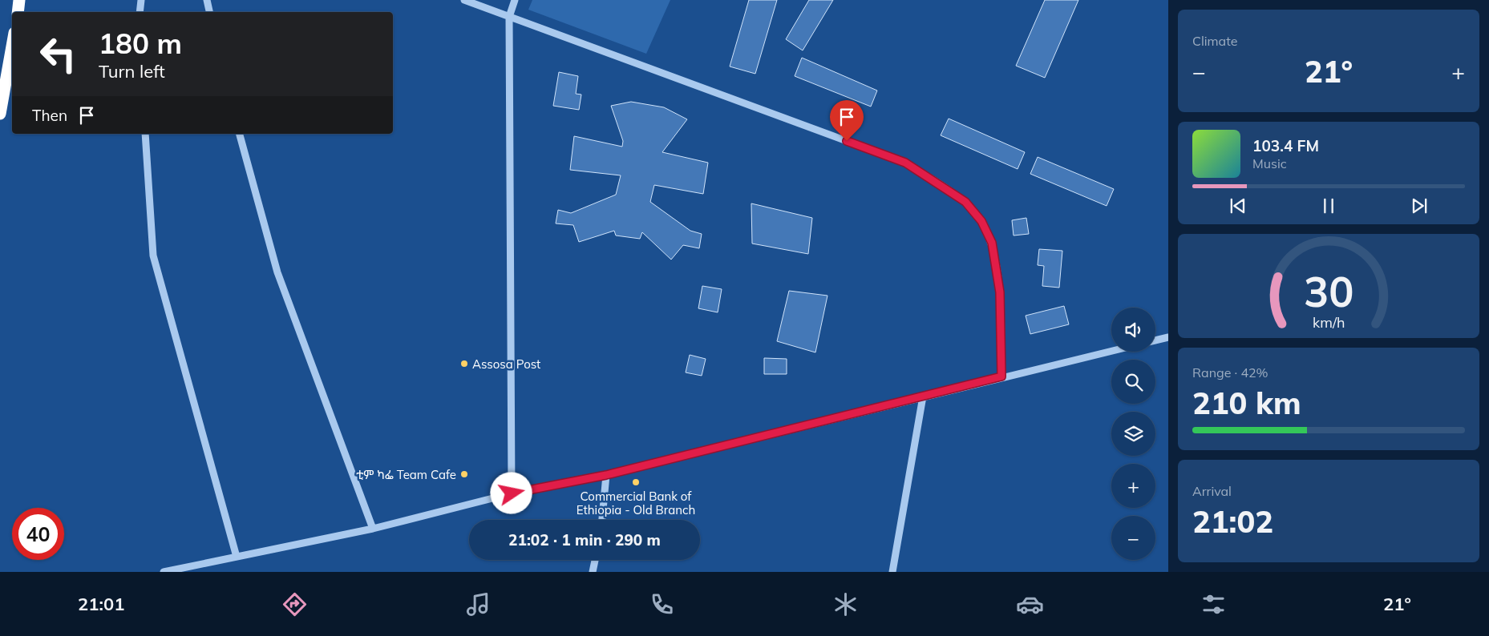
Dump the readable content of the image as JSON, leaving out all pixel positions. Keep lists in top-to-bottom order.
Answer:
{
  "places": ["Assosa Post", "ቲም ካፌ Team Cafe", "Commercial Bank of Ethiopia - Old Branch"],
  "page": {
    "tile": [
      "Climate",
      ["Range · 42%", "210 km"],
      ["Arrival", "21:02"]
    ],
    "turn": ["180 m", "Turn left"],
    "heat": ["−", "21°", "+"],
    "then": "Then",
    "song": ["103.4 FM", "Music"],
    "map_buttons": ["+", "−"],
    "limit": "40",
    "trip": "21:02 · 1 min · 290 m",
    "tabs": ["21:01", "21°"],
    "gauge": ["30", "km/h"]
  }
}
